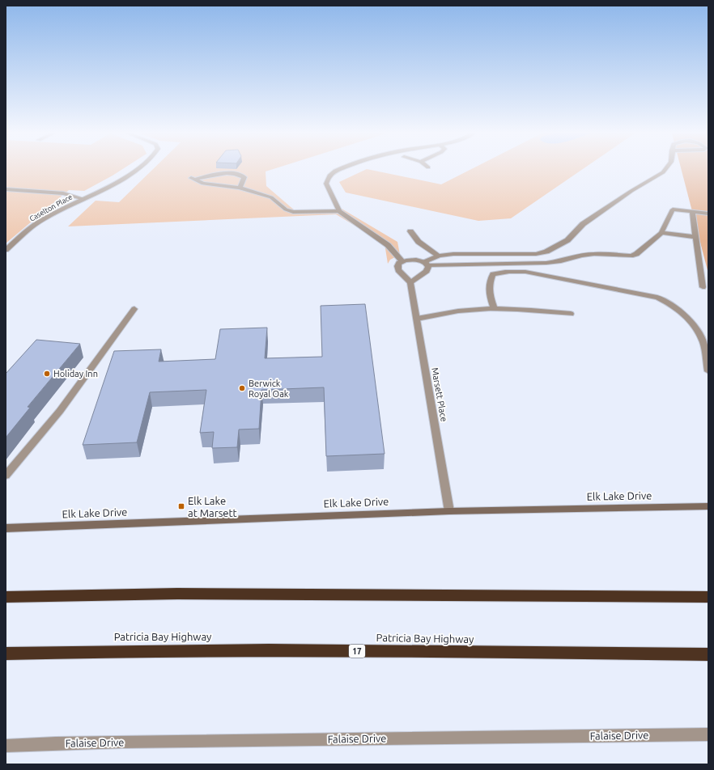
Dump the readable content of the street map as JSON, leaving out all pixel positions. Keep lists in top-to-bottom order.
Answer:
{
  "streets": {
    "highway": ["Patricia Bay Highway", "17"],
    "street": [
      "Caselton Place",
      "Marsett Place",
      "Elk Lake Drive",
      "Falaise Drive"
    ]
  },
  "crossings": [
    ["Marsett Place", "Elk Lake Drive"]
  ],
  "places": {
    "other": ["Holiday Inn", "Berwick Royal Oak"],
    "transit": ["Elk Lake at Marsett"]
  }
}
